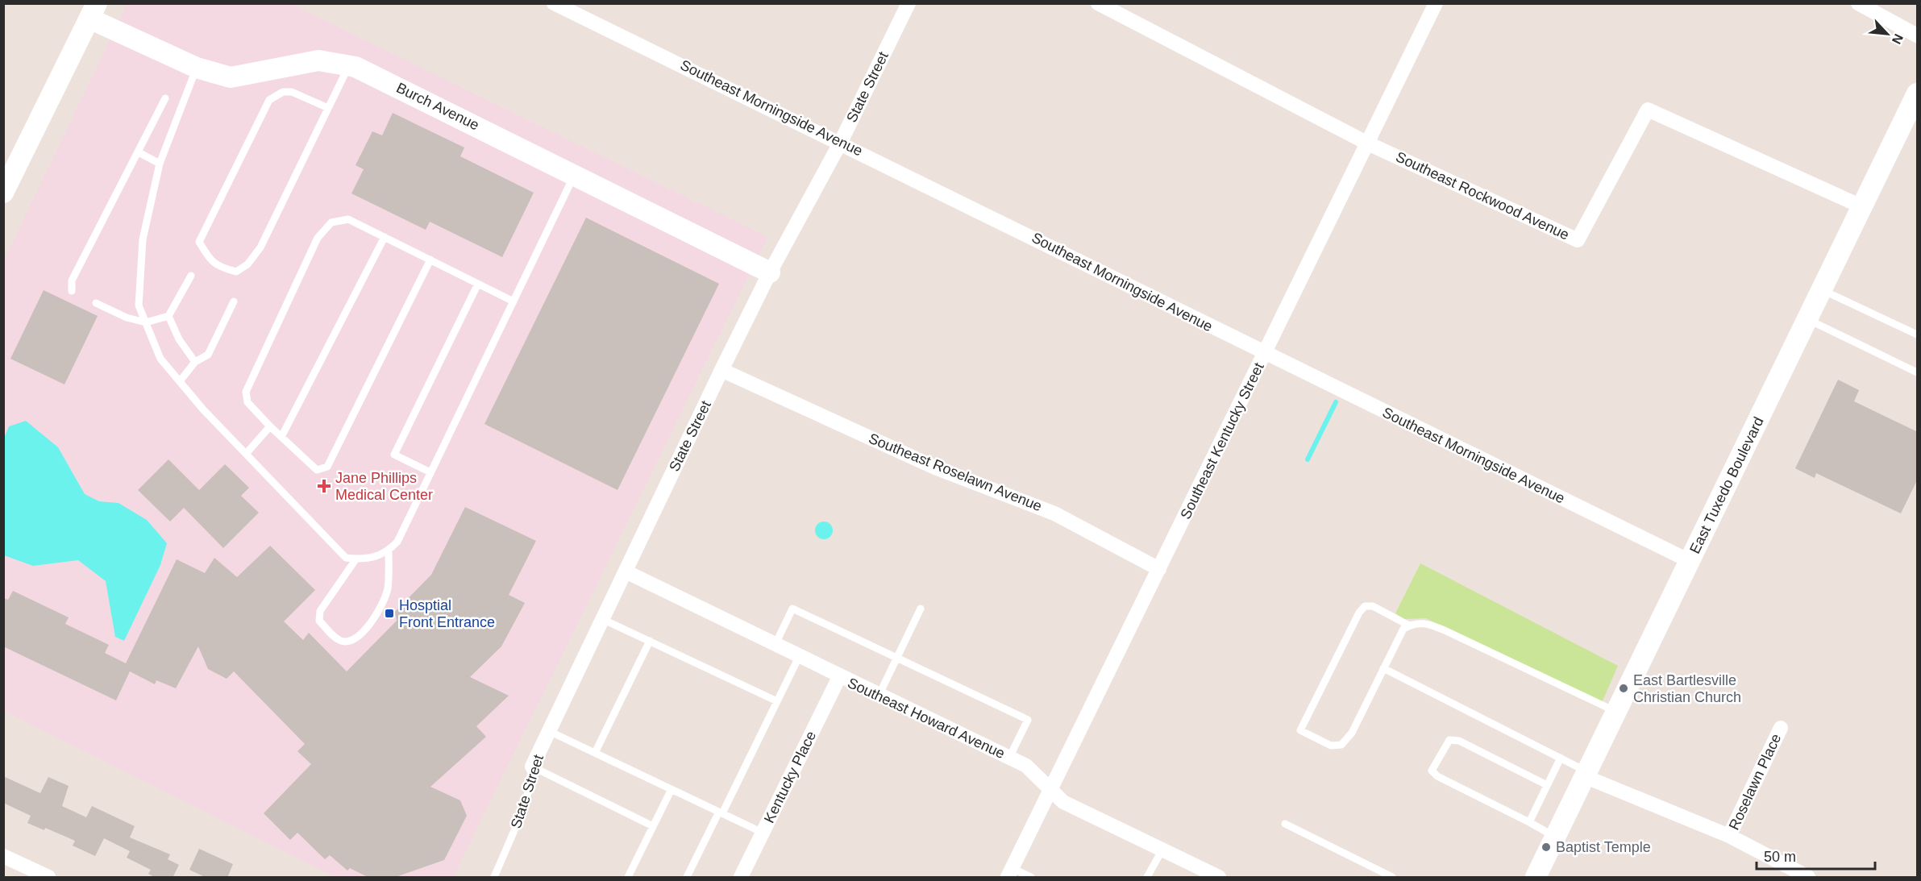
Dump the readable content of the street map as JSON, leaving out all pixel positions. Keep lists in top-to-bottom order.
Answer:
{
  "streets": {
    "street": [
      "State Street",
      "Burch Avenue",
      "Southeast Morningside Avenue",
      "Southeast Rockwood Avenue",
      "Southeast Kentucky Street",
      "Southeast Roselawn Avenue",
      "East Tuxedo Boulevard",
      "Southeast Howard Avenue",
      "Kentucky Place",
      "Roselawn Place"
    ]
  },
  "crossings": [
    ["State Street", "Burch Avenue"],
    ["State Street", "Southeast Morningside Avenue"],
    ["State Street", "Southeast Roselawn Avenue"],
    ["State Street", "Southeast Howard Avenue"],
    ["Southeast Morningside Avenue", "Southeast Kentucky Street"],
    ["Southeast Morningside Avenue", "East Tuxedo Boulevard"],
    ["Southeast Rockwood Avenue", "Southeast Kentucky Street"],
    ["Southeast Rockwood Avenue", "East Tuxedo Boulevard"],
    ["Southeast Kentucky Street", "Southeast Roselawn Avenue"],
    ["Southeast Kentucky Street", "Southeast Howard Avenue"],
    ["Southeast Howard Avenue", "Kentucky Place"]
  ],
  "places": {
    "health": ["Jane Phillips Medical Center"],
    "transit": ["Hosptial Front Entrance"],
    "other": ["East Bartlesville Christian Church", "Baptist Temple"]
  },
  "scale_bar": "50 m",
  "north": "bottom right"
}
